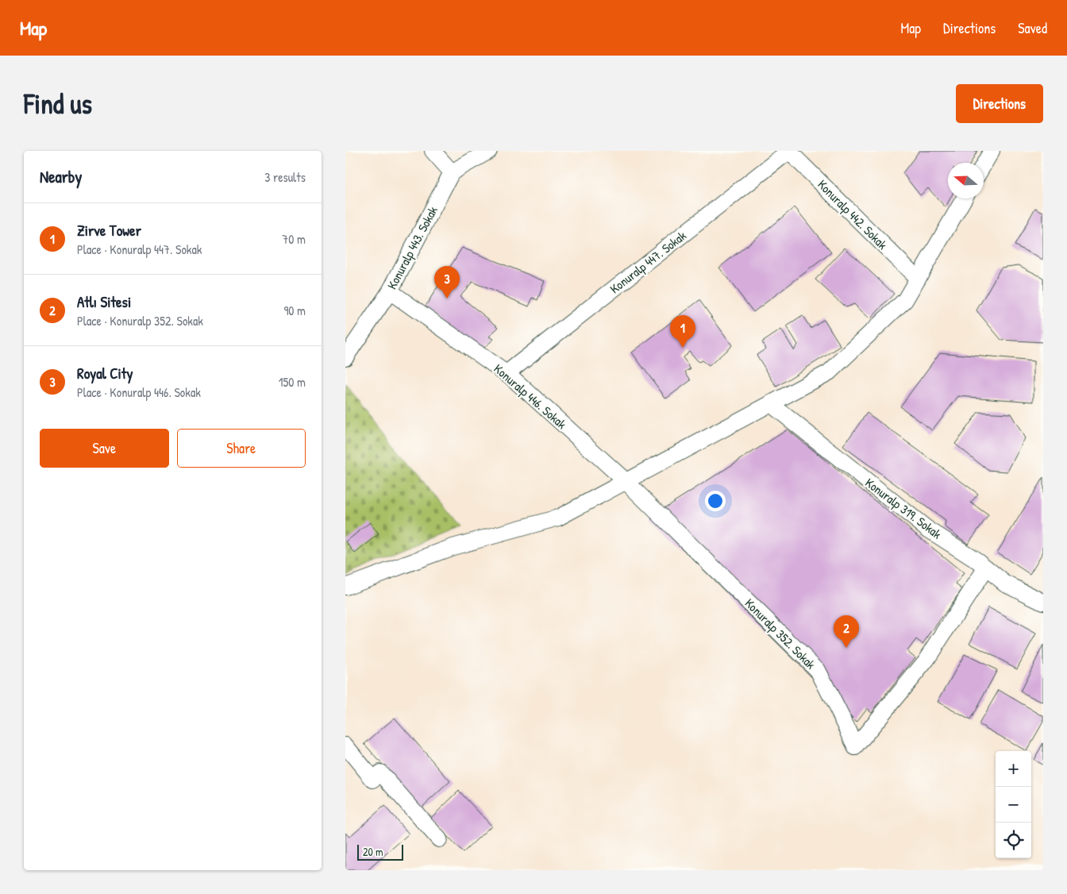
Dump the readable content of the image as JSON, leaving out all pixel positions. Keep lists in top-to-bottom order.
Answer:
{
  "streets": {
    "street": [
      "Konuralp 442. Sokak",
      "Konuralp 443. Sokak",
      "Konuralp 447. Sokak",
      "Konuralp 446. Sokak",
      "Konuralp 319. Sokak",
      "Konuralp 352. Sokak"
    ]
  },
  "crossings": [
    ["Konuralp 442. Sokak", "Konuralp 447. Sokak"],
    ["Konuralp 443. Sokak", "Konuralp 446. Sokak"],
    ["Konuralp 447. Sokak", "Konuralp 446. Sokak"],
    ["Konuralp 446. Sokak", "Konuralp 352. Sokak"],
    ["Konuralp 319. Sokak", "Konuralp 352. Sokak"]
  ],
  "scale_bar": "20 m",
  "north": "left",
  "page": {
    "header": "Map",
    "nav": ["Map", "Directions", "Saved"],
    "buttons": [
      "Directions",
      ["Save", "Share"]
    ],
    "title": "Find us",
    "heading": ["Nearby", "3 results"],
    "list": [
      {
        "mark": "1",
        "name": "Zirve Tower",
        "note": "Place · Konuralp 447. Sokak",
        "value": "70 m"
      },
      {
        "mark": "2",
        "name": "Atlı Sitesi",
        "note": "Place · Konuralp 352. Sokak",
        "value": "90 m"
      },
      {
        "mark": "3",
        "name": "Royal City",
        "note": "Place · Konuralp 446. Sokak",
        "value": "150 m"
      }
    ],
    "pins": ["3", "1", "2"],
    "map_buttons": ["+", "−"],
    "scale": "20 m"
  }
}
